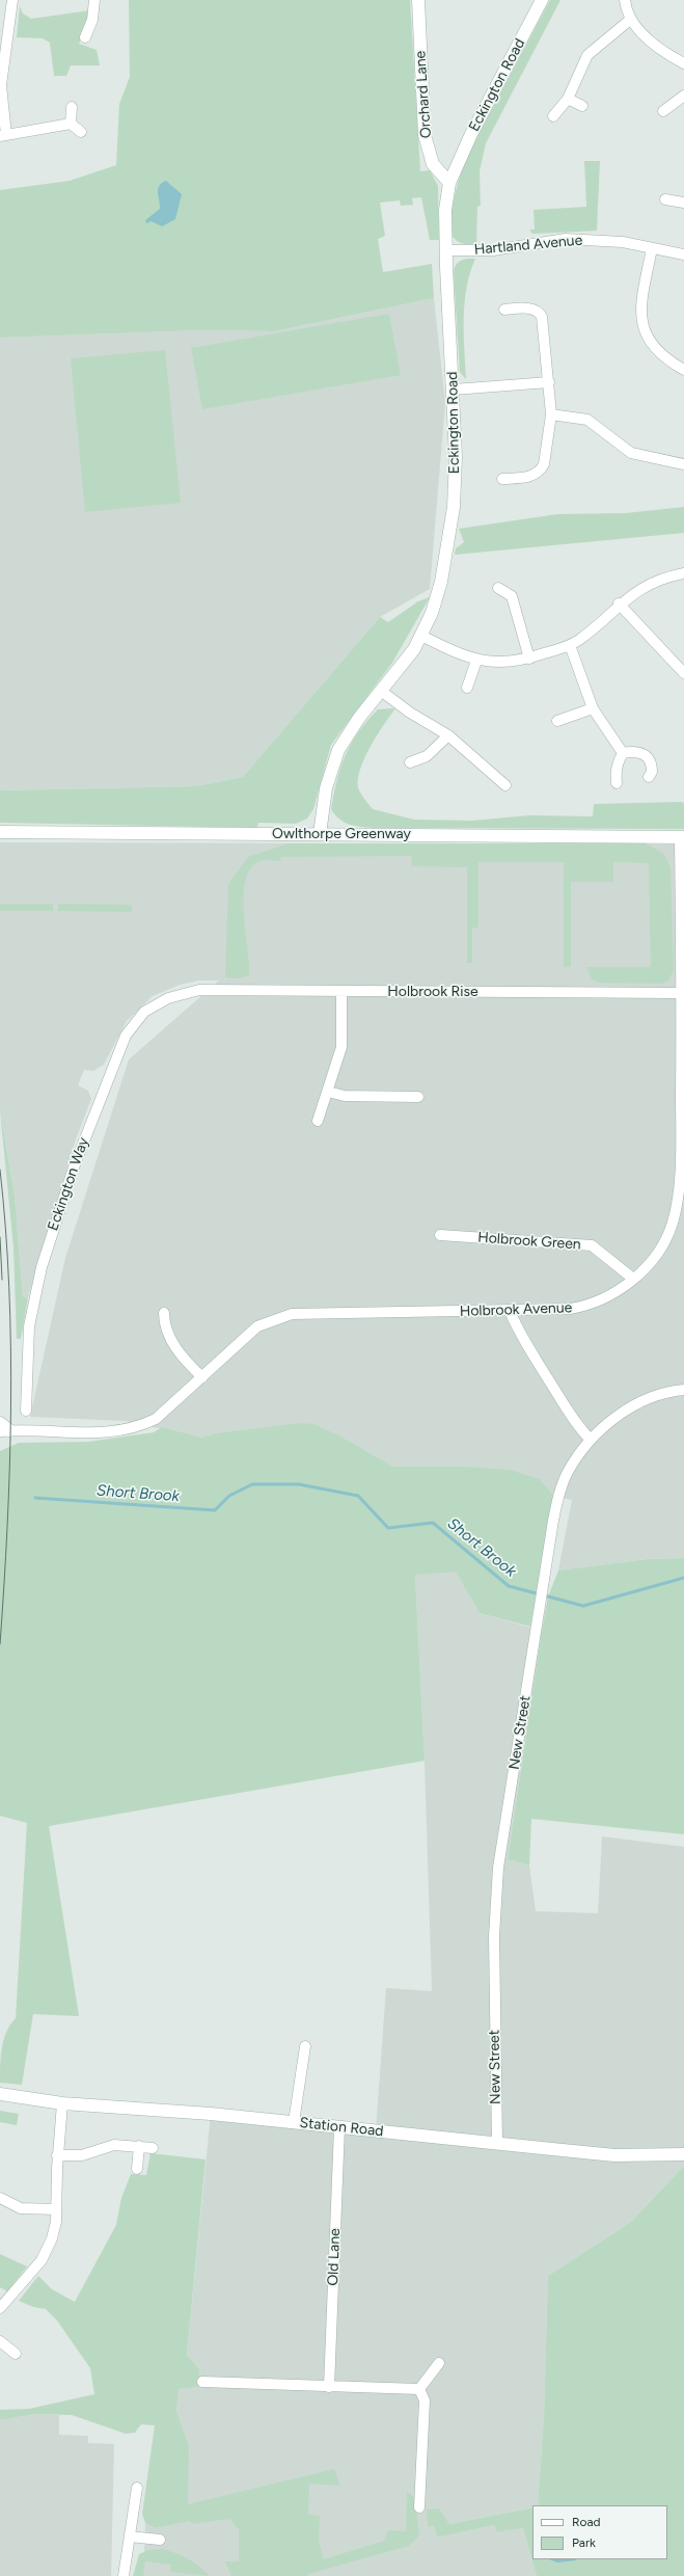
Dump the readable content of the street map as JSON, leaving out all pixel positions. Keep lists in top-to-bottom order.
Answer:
{
  "streets": {
    "street": [
      "Eckington Road",
      "Orchard Lane",
      "Hartland Avenue",
      "Owlthorpe Greenway",
      "Holbrook Rise",
      "Eckington Way",
      "Holbrook Green",
      "Holbrook Avenue",
      "New Street",
      "Station Road",
      "Old Lane"
    ]
  },
  "crossings": [
    ["Eckington Road", "Orchard Lane"],
    ["Eckington Road", "Hartland Avenue"],
    ["Eckington Road", "Owlthorpe Greenway"],
    ["Owlthorpe Greenway", "Holbrook Avenue"],
    ["Holbrook Rise", "Eckington Way"],
    ["Holbrook Rise", "Holbrook Avenue"],
    ["Holbrook Green", "Holbrook Avenue"],
    ["New Street", "Station Road"],
    ["Station Road", "Old Lane"]
  ],
  "water": ["Short Brook"],
  "legend": ["Road", "Park"]
}
